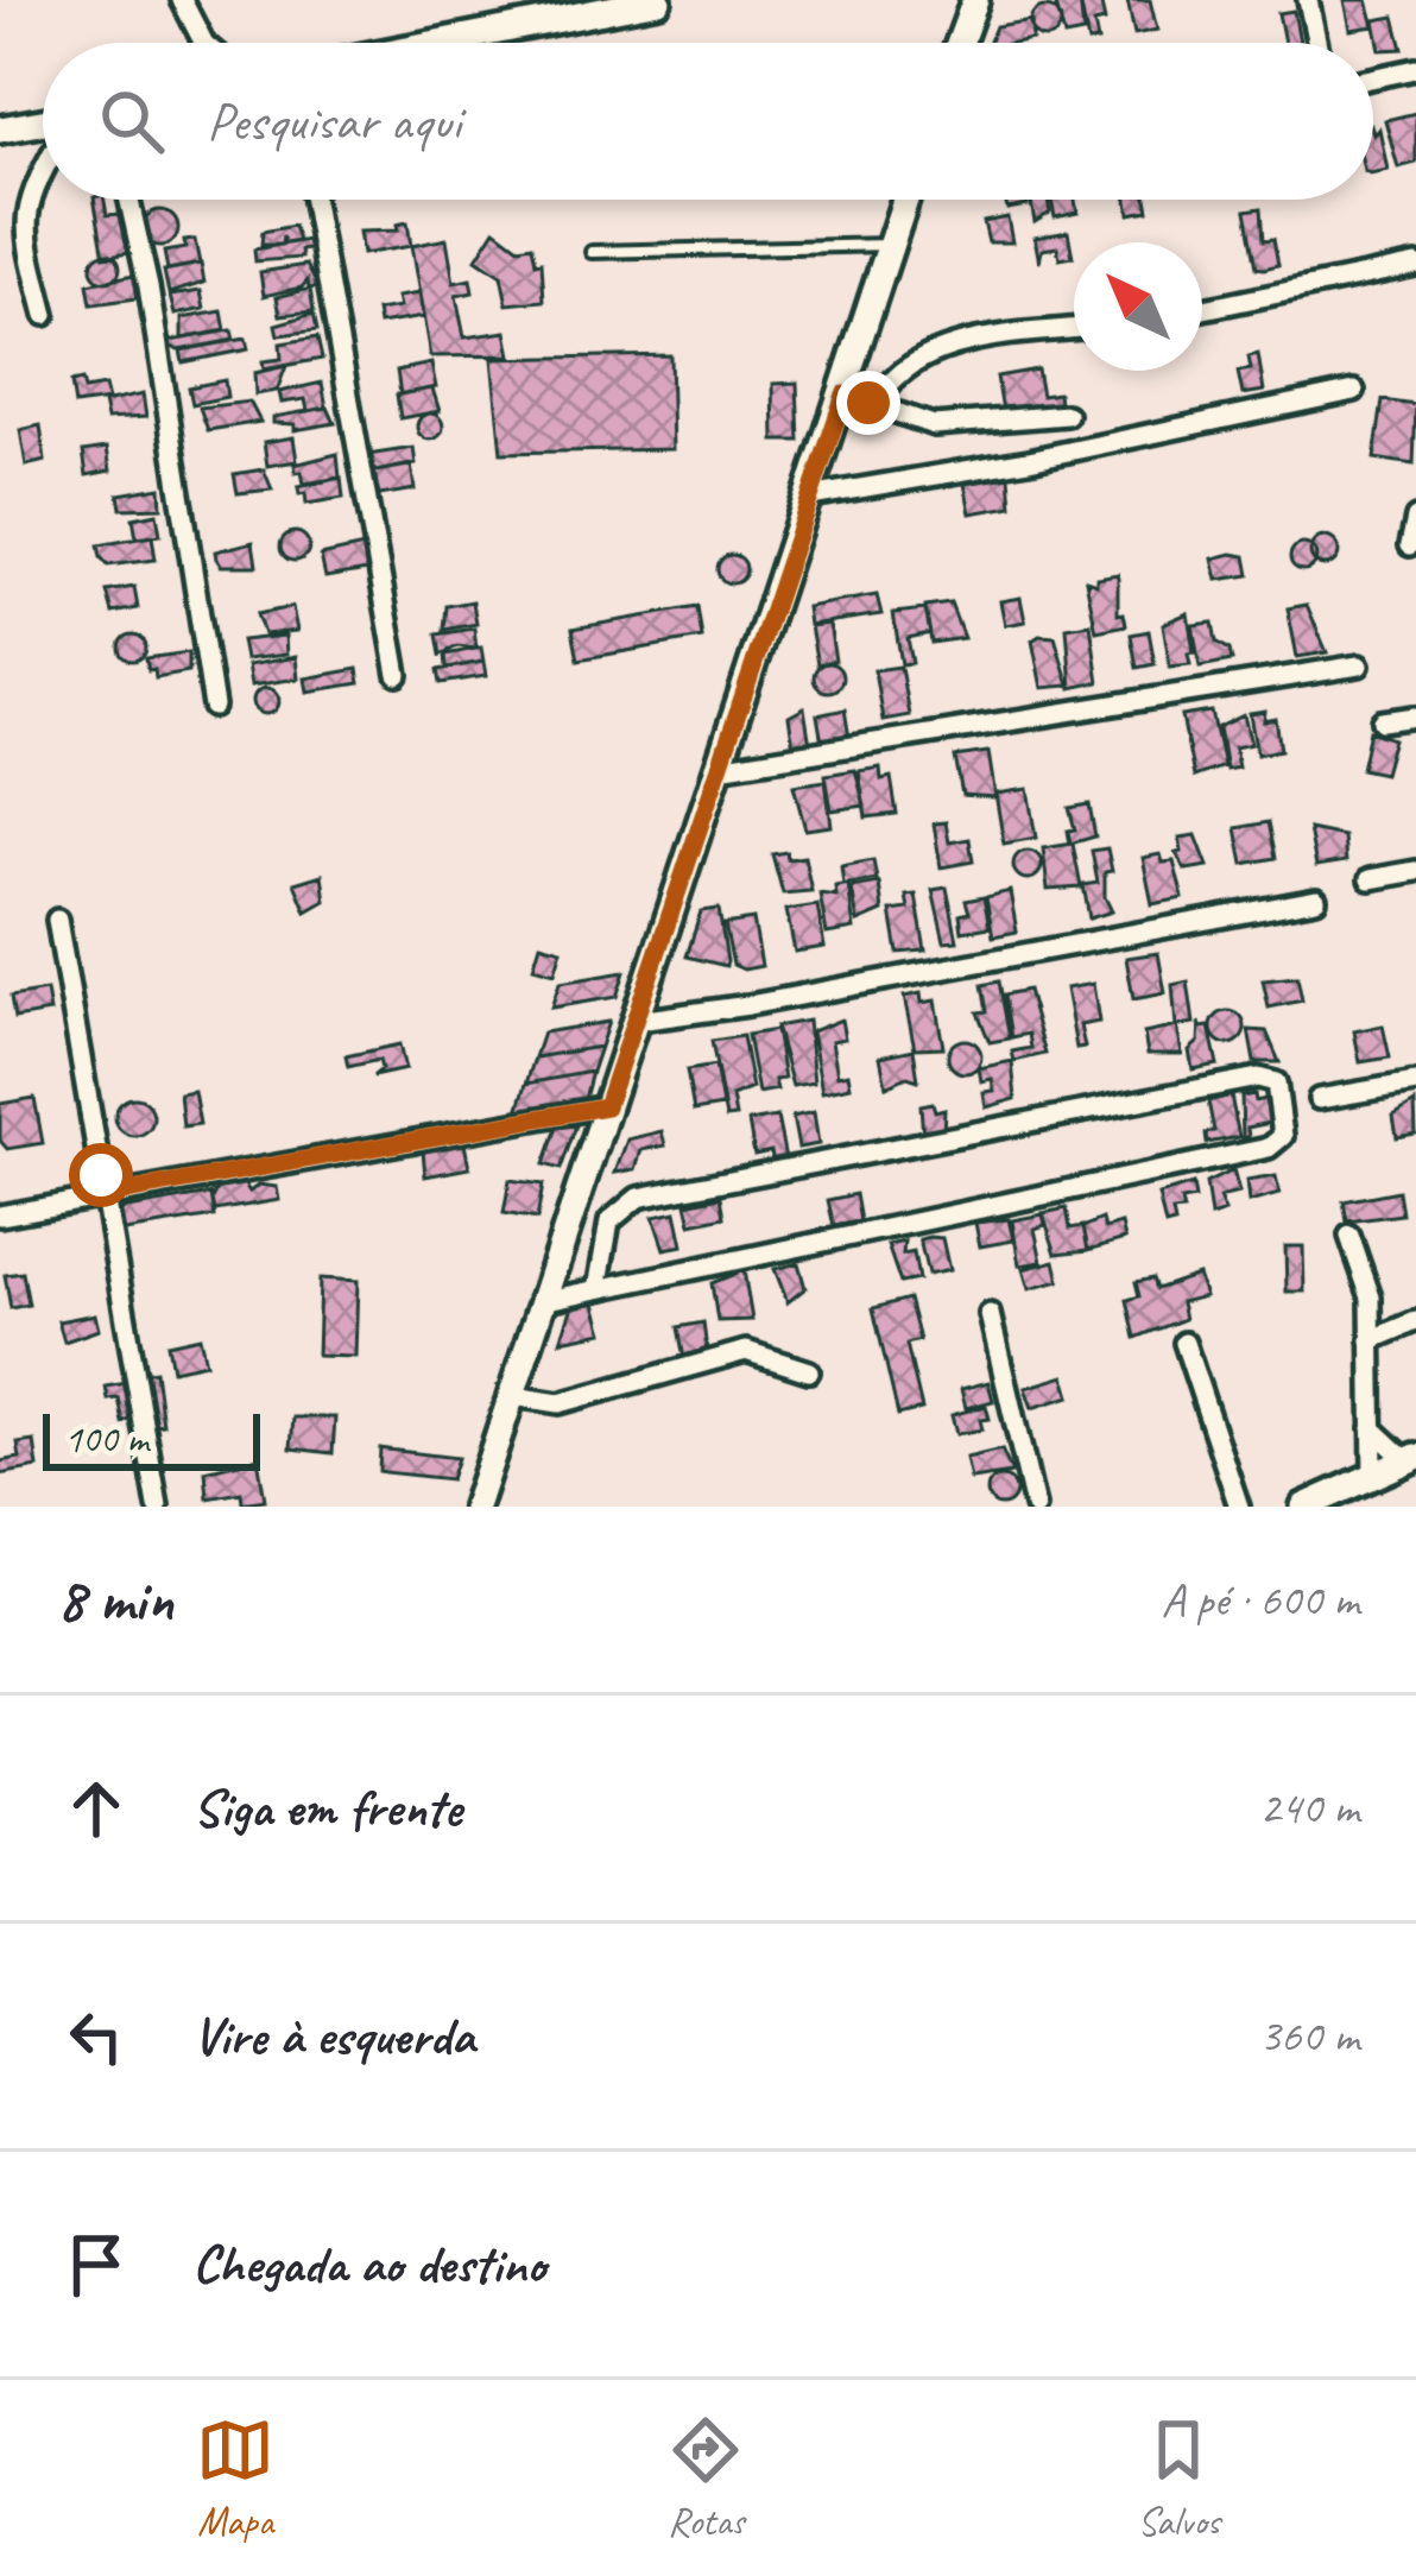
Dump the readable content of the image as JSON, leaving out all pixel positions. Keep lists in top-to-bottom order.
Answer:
{
  "scale_bar": "100 m",
  "north": "top left",
  "page": {
    "search": "Pesquisar aqui",
    "scale": "100 m",
    "heading": ["8 min", "A pé · 600 m"],
    "list": [
      ["Siga em frente", "240 m"],
      ["Vire à esquerda", "360 m"],
      "Chegada ao destino"
    ],
    "nav": ["Mapa", "Rotas", "Salvos"]
  }
}
